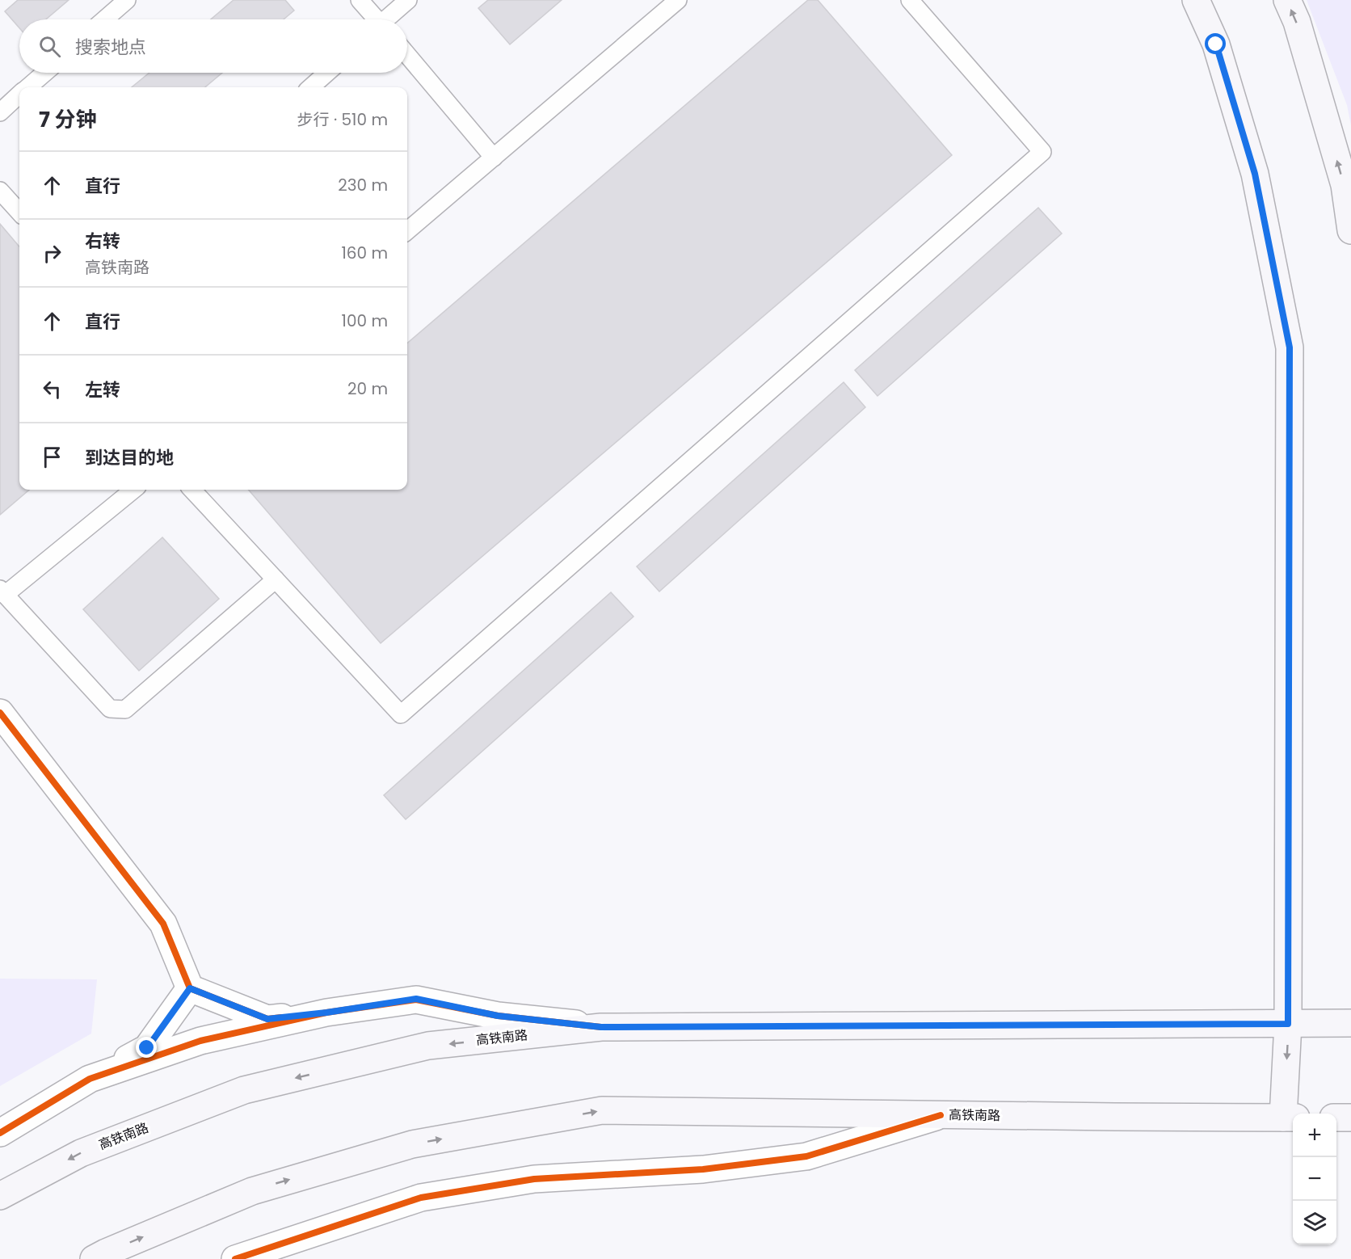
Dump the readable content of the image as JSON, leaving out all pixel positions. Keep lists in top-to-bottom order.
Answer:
{
  "streets": {
    "main road": ["高铁南路"]
  },
  "page": {
    "search": "搜索地点",
    "heading": ["7 分钟", "步行 · 510 m"],
    "list": [
      ["直行", "230 m"],
      ["右转", "高铁南路", "160 m"],
      ["直行", "100 m"],
      ["左转", "20 m"],
      "到达目的地"
    ],
    "map_buttons": ["+", "−"]
  }
}
